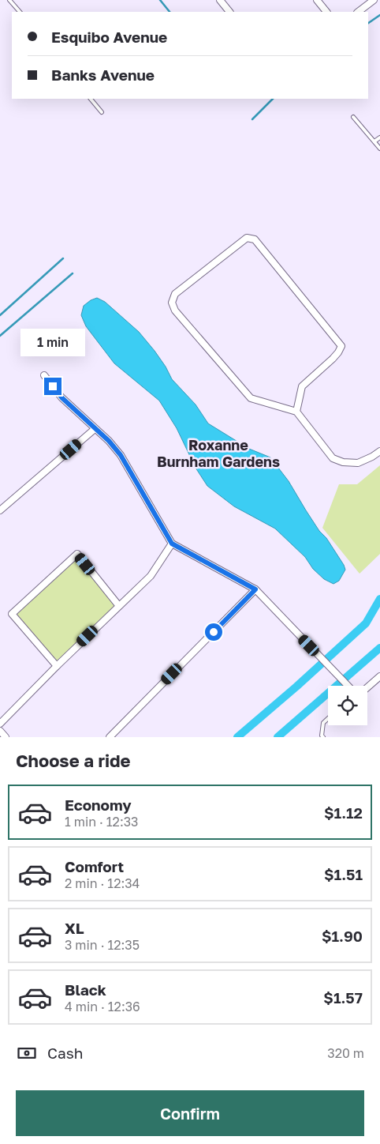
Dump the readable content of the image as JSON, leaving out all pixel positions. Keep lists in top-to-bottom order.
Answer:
{
  "districts": ["Roxanne Burnham Gardens"],
  "page": {
    "banner": ["Esquibo Avenue", "Banks Avenue"],
    "bubble": "1 min",
    "heading": "Choose a ride",
    "list": [
      {
        "name": "Economy",
        "note": "1 min · 12:33",
        "value": "$1.12"
      },
      {
        "name": "Comfort",
        "note": "2 min · 12:34",
        "value": "$1.51"
      },
      {
        "name": "XL",
        "note": "3 min · 12:35",
        "value": "$1.90"
      },
      {
        "name": "Black",
        "note": "4 min · 12:36",
        "value": "$1.57"
      }
    ],
    "pay": ["Cash", "320 m"],
    "buttons": "Confirm"
  }
}
